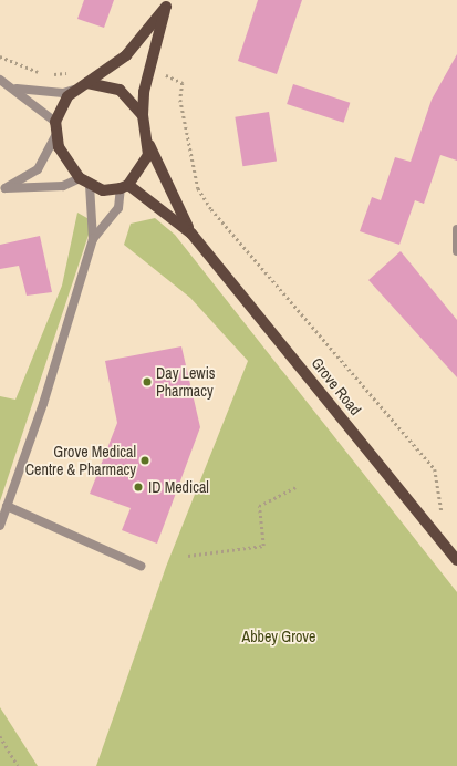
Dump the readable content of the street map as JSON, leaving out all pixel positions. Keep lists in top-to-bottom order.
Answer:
{
  "streets": {
    "main road": ["Grove Road"]
  },
  "parks": ["Abbey Grove"],
  "places": ["Day Lewis Pharmacy", "Grove Medical Centre & Pharmacy", "ID Medical"]
}
